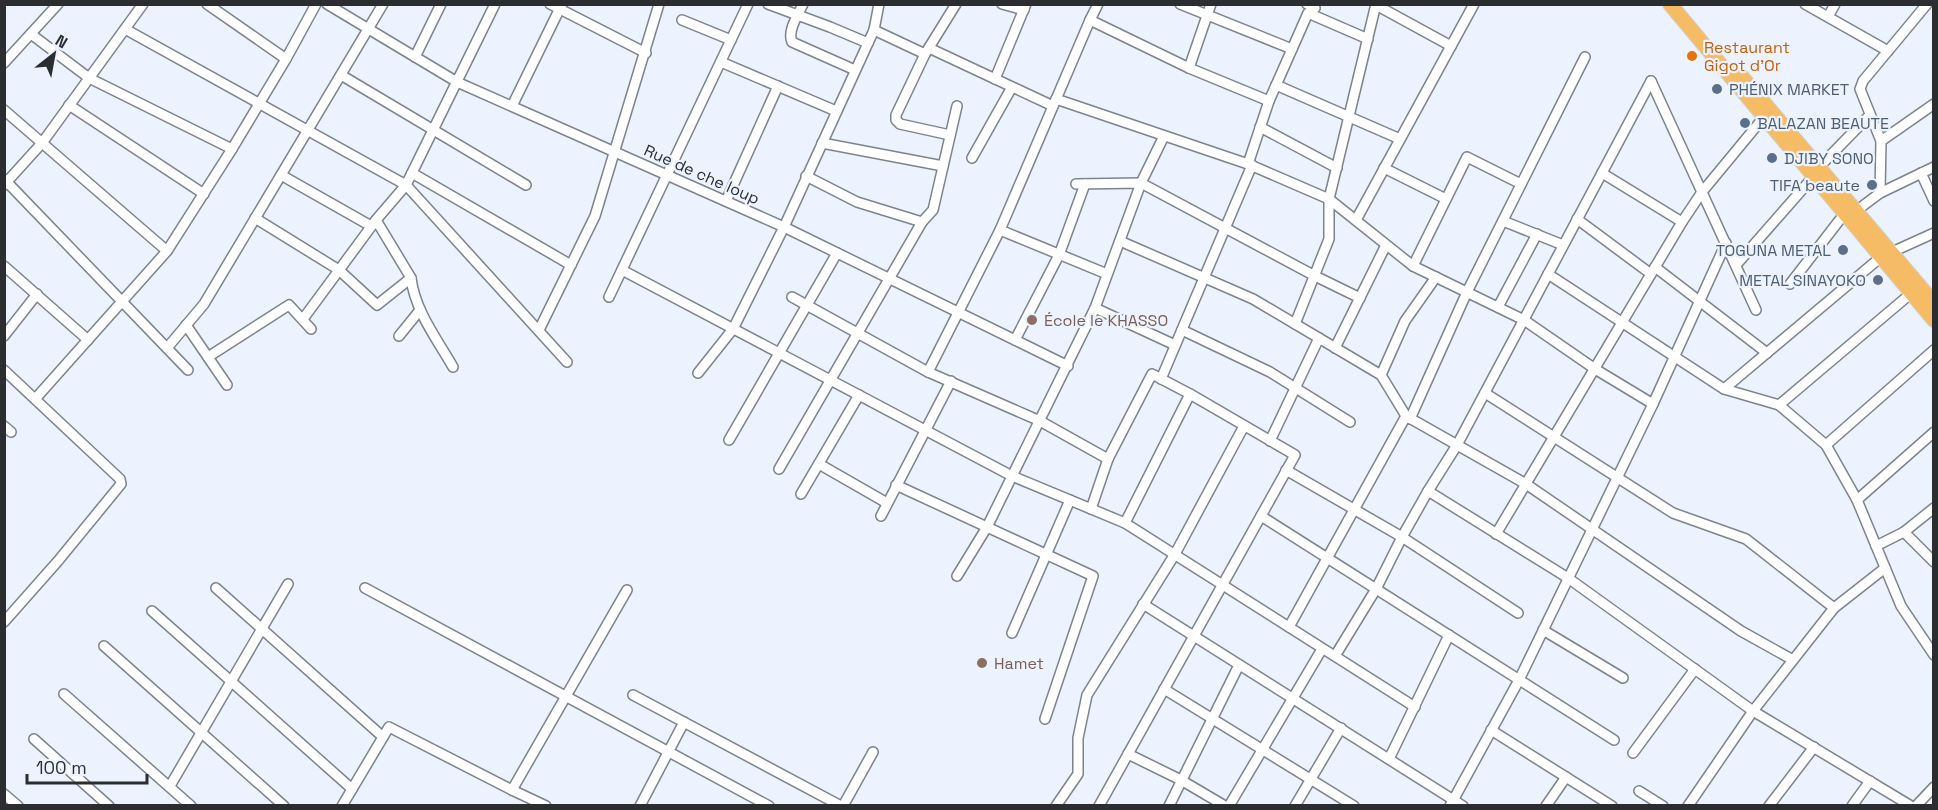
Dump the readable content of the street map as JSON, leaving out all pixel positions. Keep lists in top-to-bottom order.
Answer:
{
  "streets": {
    "street": ["Rue de che loup"]
  },
  "places": [
    "Restaurant Gigot d'Or",
    "PHÉNIX MARKET",
    "BALAZAN BEAUTE",
    "DJIBY SONO",
    "TIFA beaute",
    "TOGUNA METAL",
    "METAL SINAYOKO",
    "École le KHASSO",
    "Hamet"
  ],
  "scale_bar": "100 m",
  "north": "top right"
}
